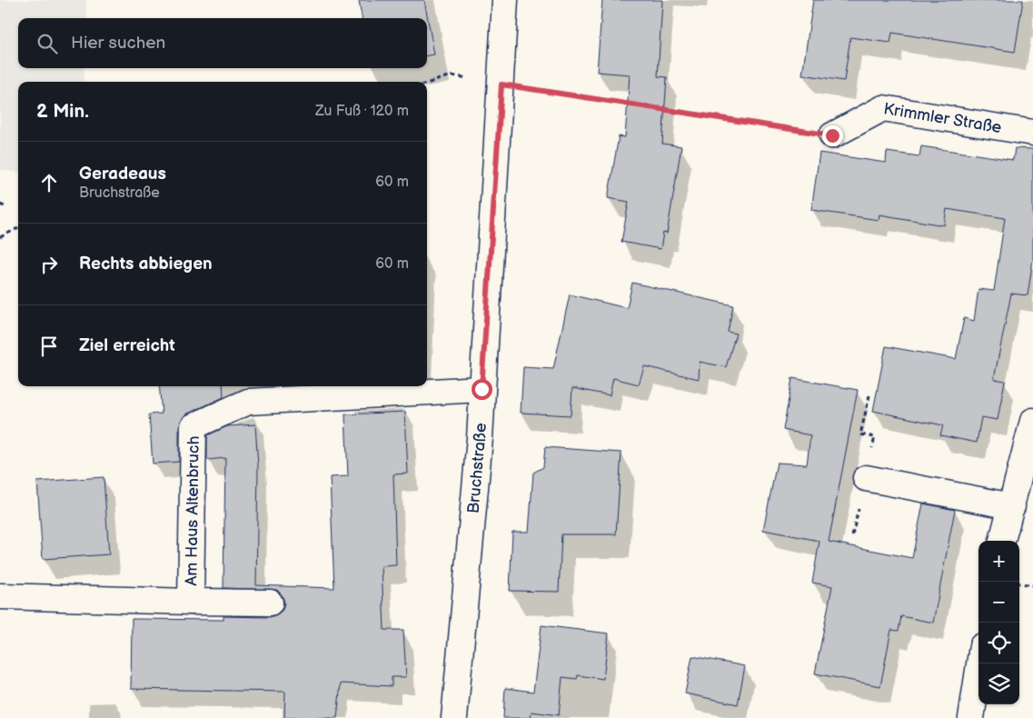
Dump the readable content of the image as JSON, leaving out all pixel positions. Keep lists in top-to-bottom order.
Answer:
{
  "streets": {
    "street": ["Krimmler Straße", "Bruchstraße", "Am Haus Altenbruch"]
  },
  "crossings": [
    ["Bruchstraße", "Am Haus Altenbruch"]
  ],
  "page": {
    "search": "Hier suchen",
    "heading": ["2 Min.", "Zu Fuß · 120 m"],
    "list": [
      ["Geradeaus", "Bruchstraße", "60 m"],
      ["Rechts abbiegen", "60 m"],
      "Ziel erreicht"
    ],
    "map_buttons": ["+", "−"]
  }
}
